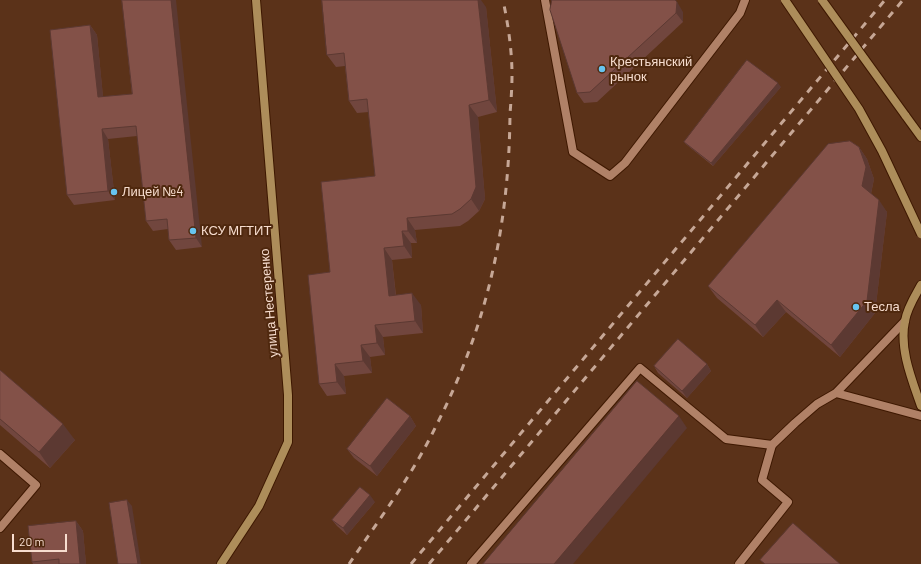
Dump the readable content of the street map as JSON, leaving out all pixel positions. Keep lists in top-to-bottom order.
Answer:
{
  "streets": {
    "street": ["улица Нестеренко"]
  },
  "places": [
    "Крестьянский рынок",
    "Лицей №4",
    "КСУ МГТИТ",
    "Тесла"
  ],
  "scale_bar": "20 m"
}
